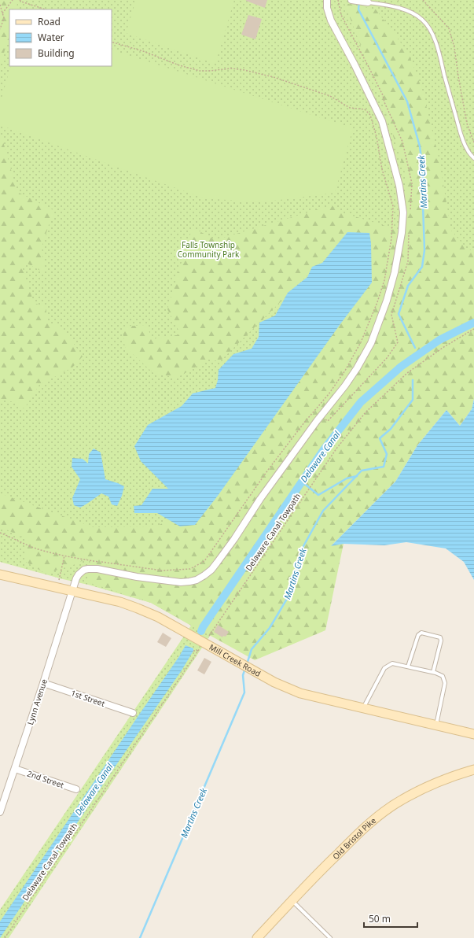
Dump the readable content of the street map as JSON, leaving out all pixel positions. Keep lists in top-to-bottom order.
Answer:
{
  "streets": {
    "main road": ["Mill Creek Road", "Old Bristol Pike"],
    "street": ["1st Street", "Lynn Avenue", "2nd Street"],
    "path": ["Delaware Canal Towpath"]
  },
  "crossings": [
    ["Mill Creek Road", "Lynn Avenue"],
    ["1st Street", "Lynn Avenue"],
    ["Lynn Avenue", "2nd Street"]
  ],
  "water": ["Martins Creek", "Delaware Canal"],
  "parks": ["Falls Township Community Park"],
  "legend": ["Road", "Water", "Building"],
  "scale_bar": "50 m"
}
